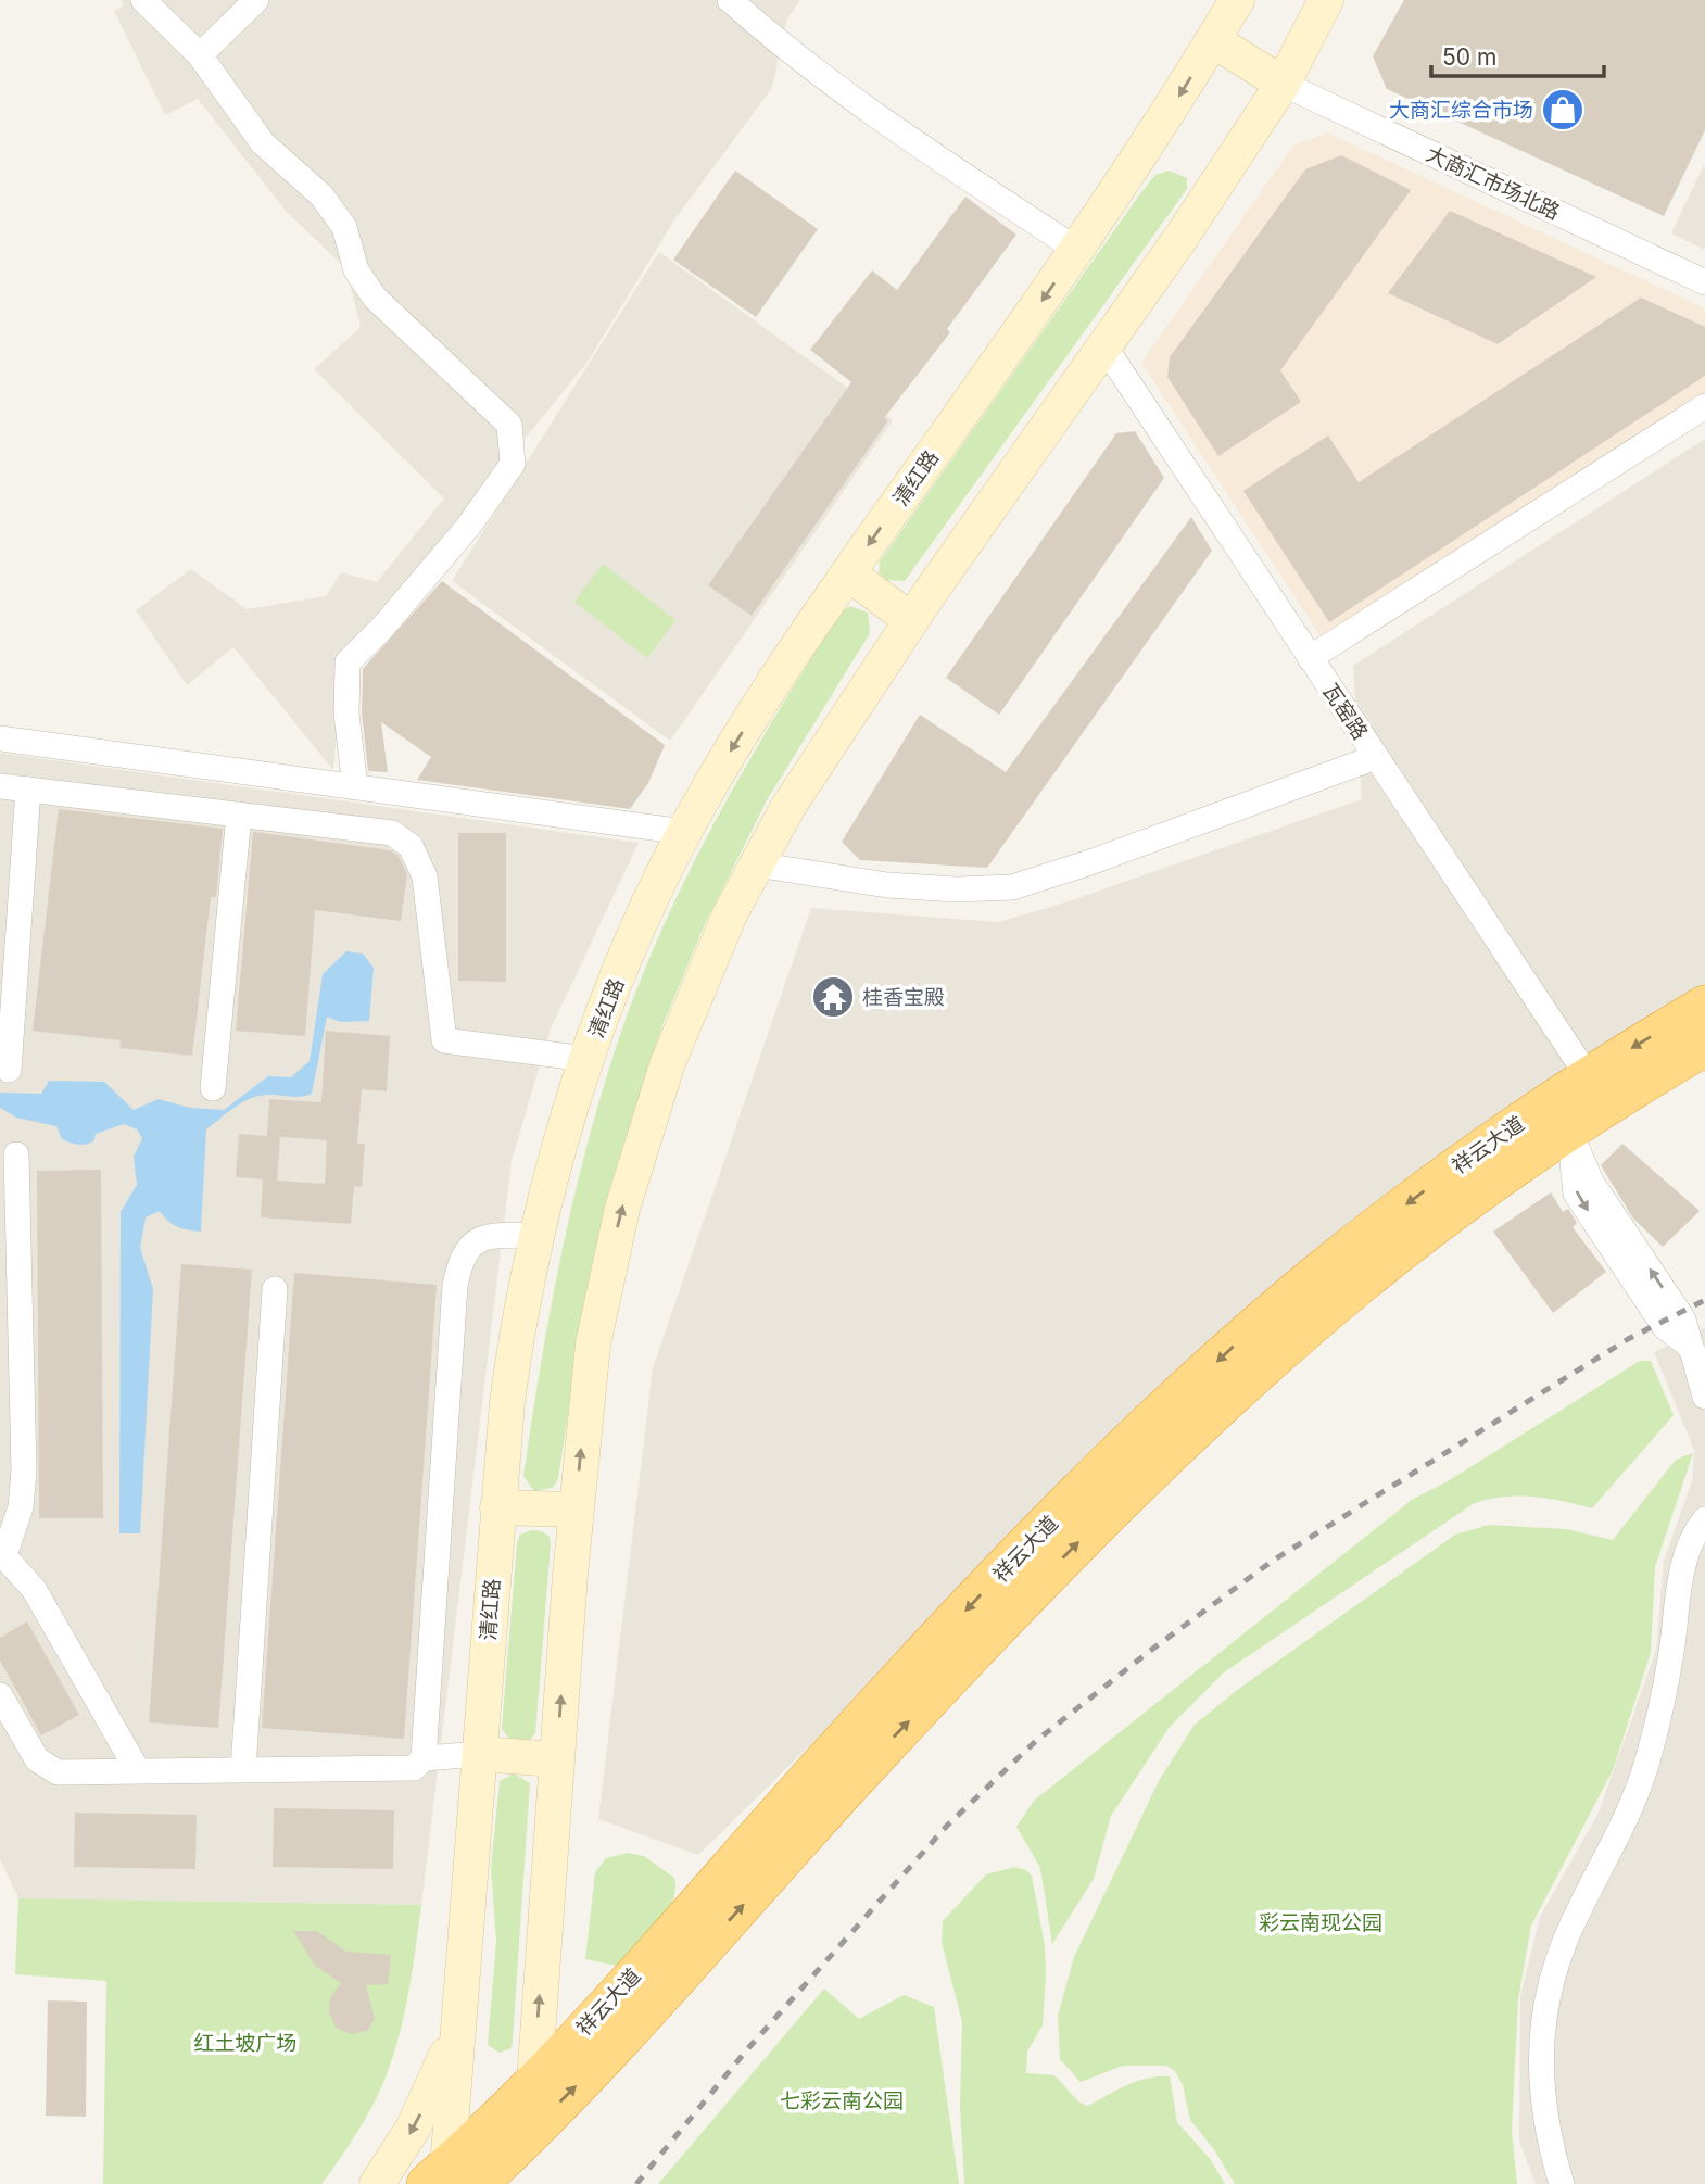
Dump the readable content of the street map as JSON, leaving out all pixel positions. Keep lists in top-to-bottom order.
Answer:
{
  "streets": {
    "highway": ["祥云大道"],
    "main road": ["清红路"],
    "street": ["大商汇市场北路", "瓦窑路"]
  },
  "crossings": [
    ["清红路", "祥云大道"],
    ["瓦窑路", "祥云大道"]
  ],
  "parks": ["彩云南现公园", "红土坡广场", "七彩云南公园"],
  "places": {
    "shop": ["大商汇综合市场"],
    "temple": ["桂香宝殿"]
  },
  "scale_bar": "50 m"
}
